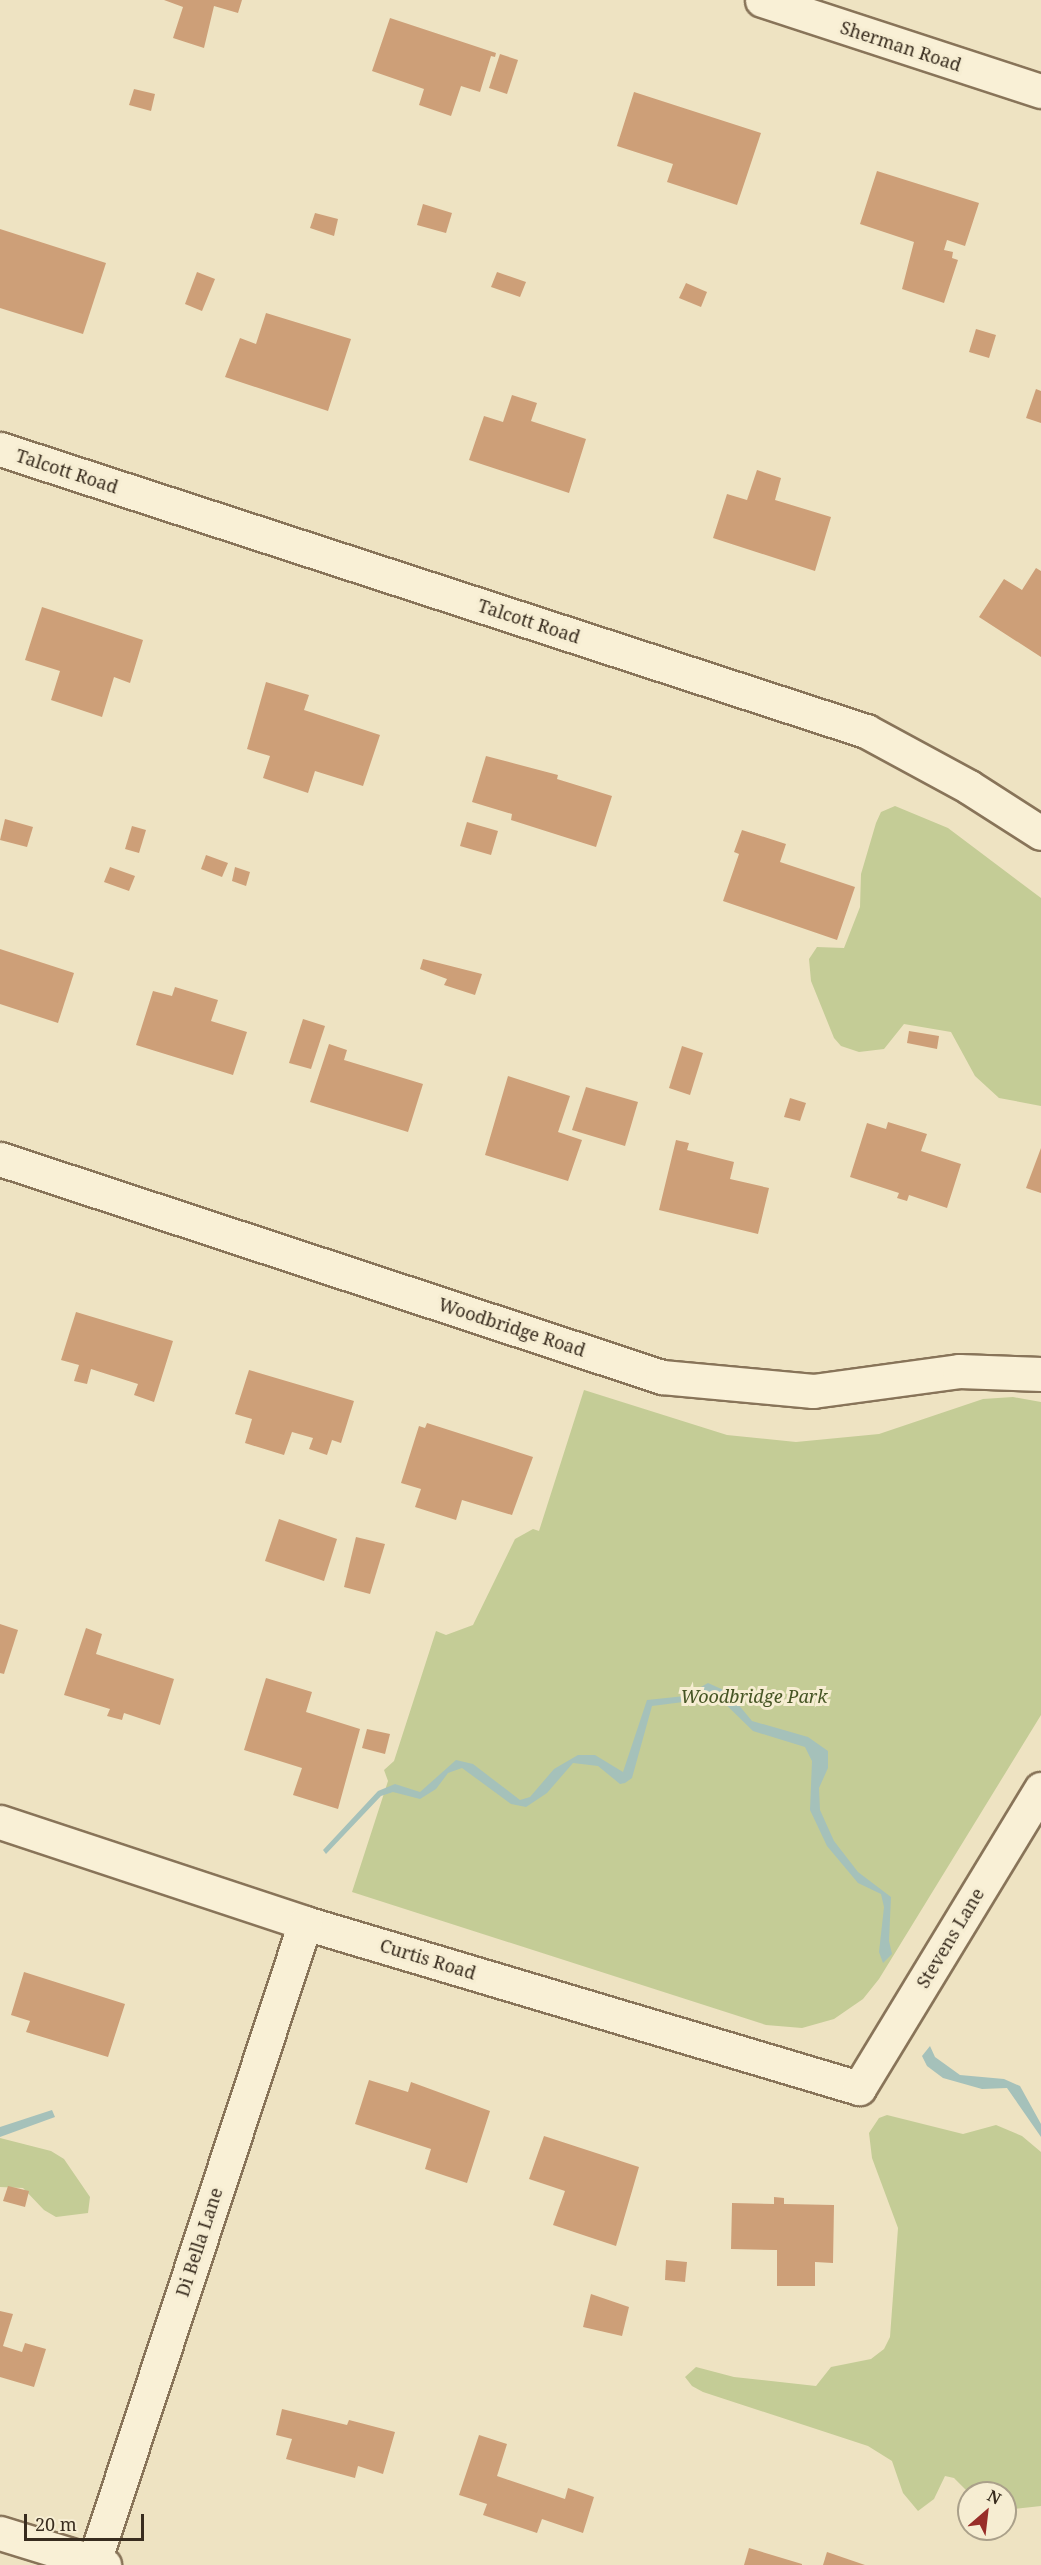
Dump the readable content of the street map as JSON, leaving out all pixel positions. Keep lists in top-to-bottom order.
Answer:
{
  "streets": {
    "street": [
      "Sherman Road",
      "Talcott Road",
      "Woodbridge Road",
      "Stevens Lane",
      "Curtis Road",
      "Di Bella Lane"
    ]
  },
  "crossings": [
    ["Stevens Lane", "Curtis Road"],
    ["Curtis Road", "Di Bella Lane"]
  ],
  "parks": ["Woodbridge Park"],
  "scale_bar": "20 m",
  "north": "top right"
}
